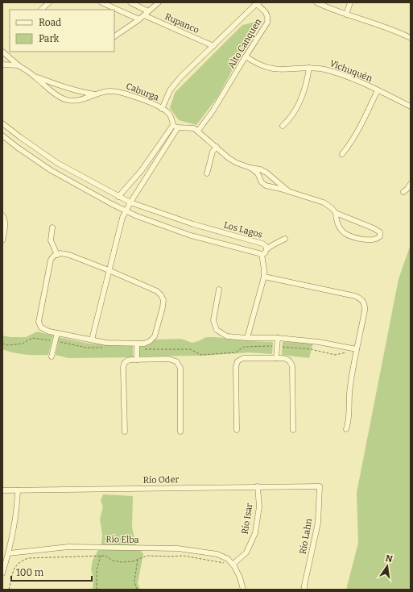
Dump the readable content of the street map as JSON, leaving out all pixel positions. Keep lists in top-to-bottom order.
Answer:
{
  "streets": {
    "street": [
      "Rupanco",
      "Alto Canquen",
      "Vichuquén",
      "Caburga",
      "Los Lagos",
      "Río Oder",
      "Río Isar",
      "Río Lahn",
      "Río Elba"
    ]
  },
  "crossings": [
    ["Rupanco", "Alto Canquen"],
    ["Alto Canquen", "Vichuquén"],
    ["Alto Canquen", "Caburga"],
    ["Río Oder", "Río Isar"],
    ["Río Oder", "Río Lahn"],
    ["Río Isar", "Río Elba"]
  ],
  "legend": ["Road", "Park"],
  "scale_bar": "100 m",
  "north": "top"
}
